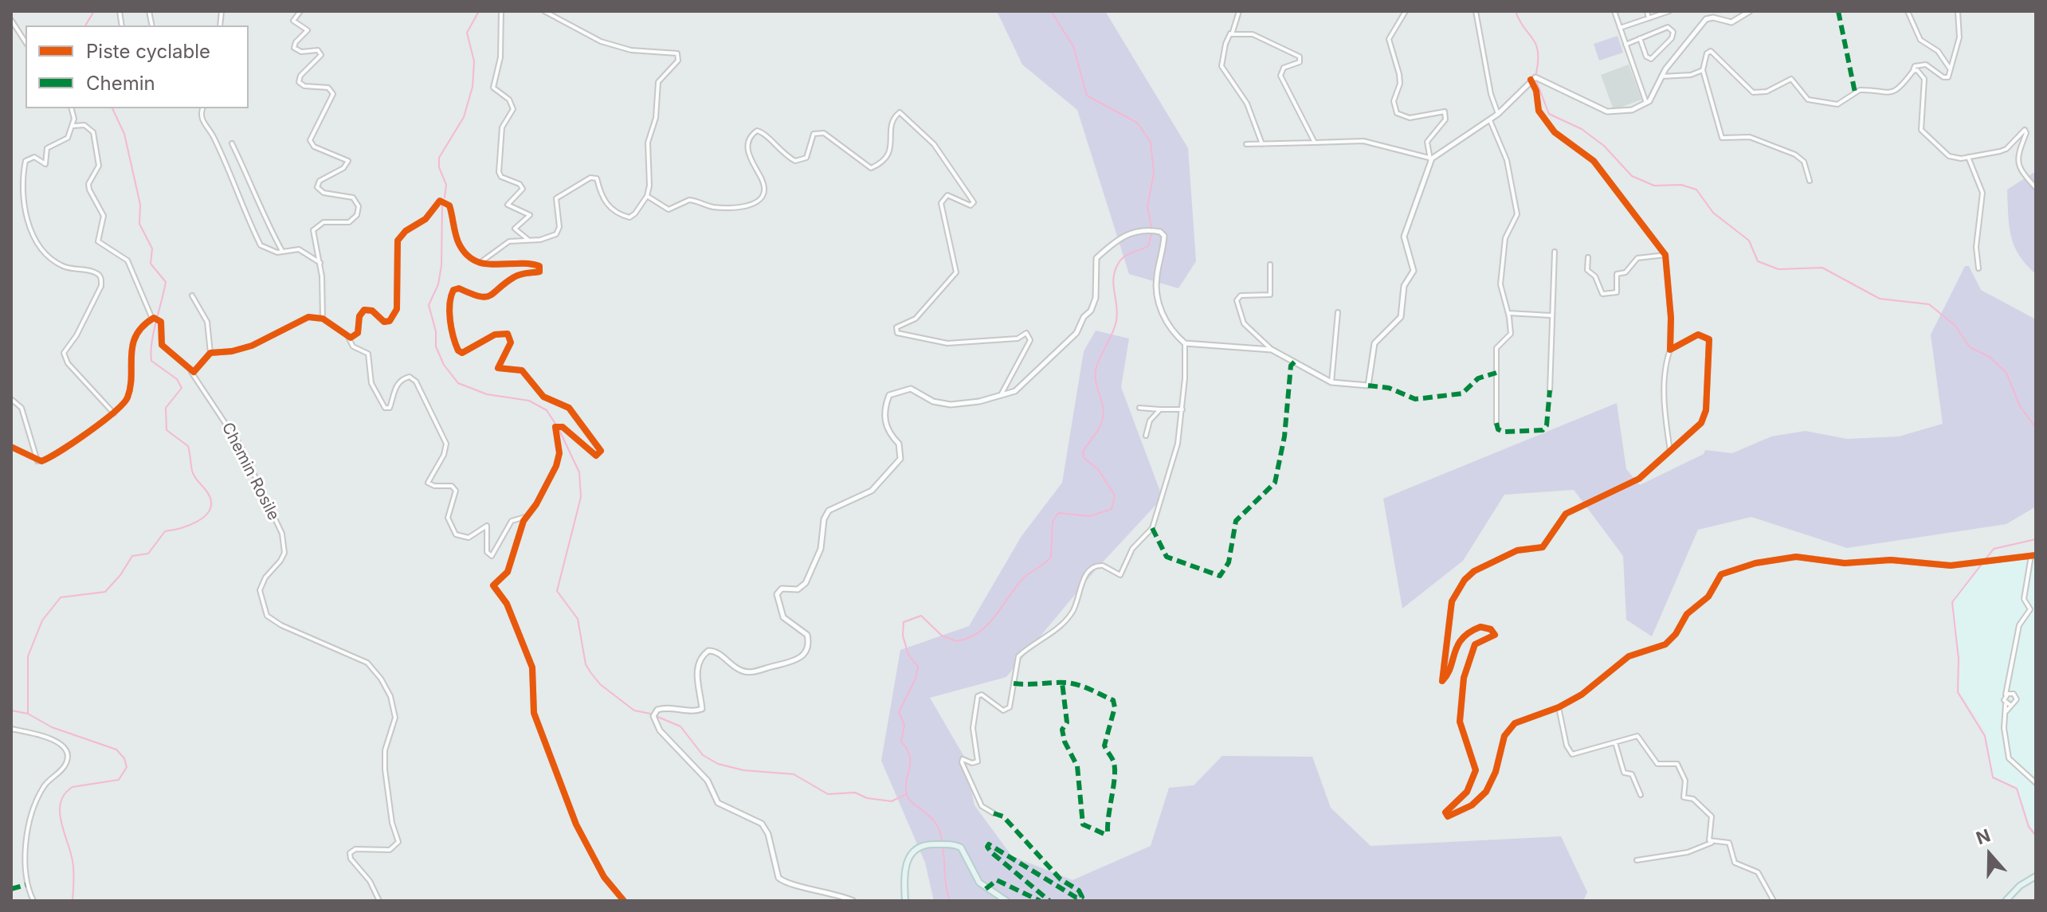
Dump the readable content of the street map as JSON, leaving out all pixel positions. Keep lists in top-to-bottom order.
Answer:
{
  "streets": {
    "street": ["Chemin Rosile"]
  },
  "legend": ["Piste cyclable", "Chemin"],
  "north": "top"
}
